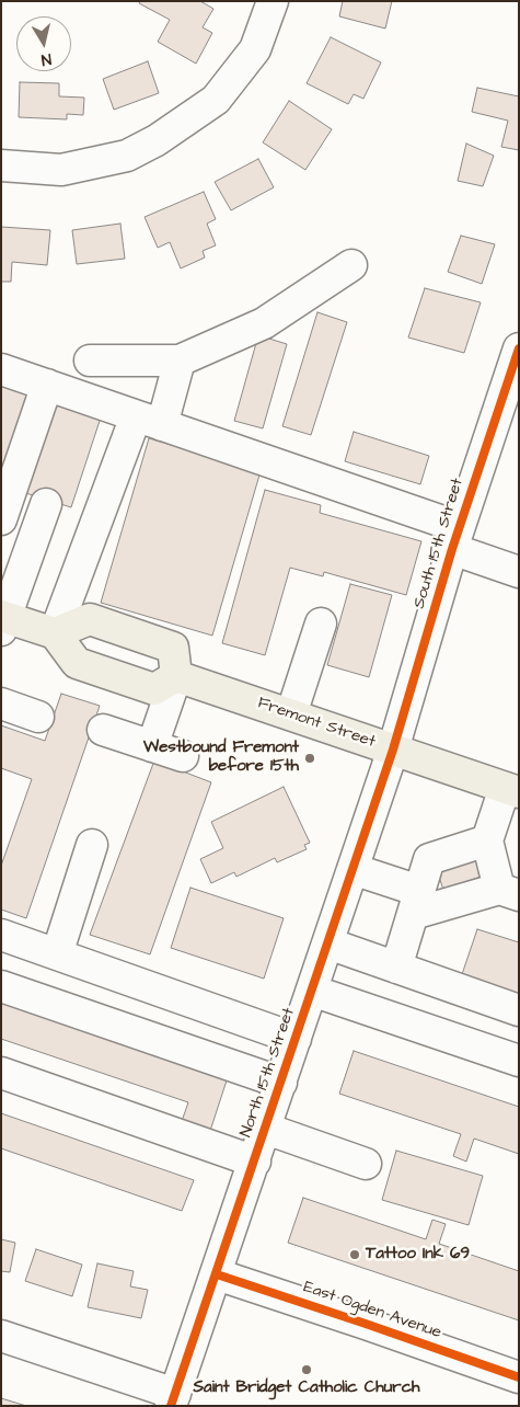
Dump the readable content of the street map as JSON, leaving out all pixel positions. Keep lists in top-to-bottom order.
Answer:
{
  "streets": {
    "main road": ["Fremont Street"],
    "street": ["South 15th Street", "North 15th Street", "East Ogden Avenue"]
  },
  "crossings": [
    ["South 15th Street", "Fremont Street"],
    ["South 15th Street", "North 15th Street"],
    ["Fremont Street", "North 15th Street"],
    ["North 15th Street", "East Ogden Avenue"]
  ],
  "places": ["Westbound Fremont before 15th", "Tattoo Ink 69", "Saint Bridget Catholic Church"],
  "north": "bottom"
}
